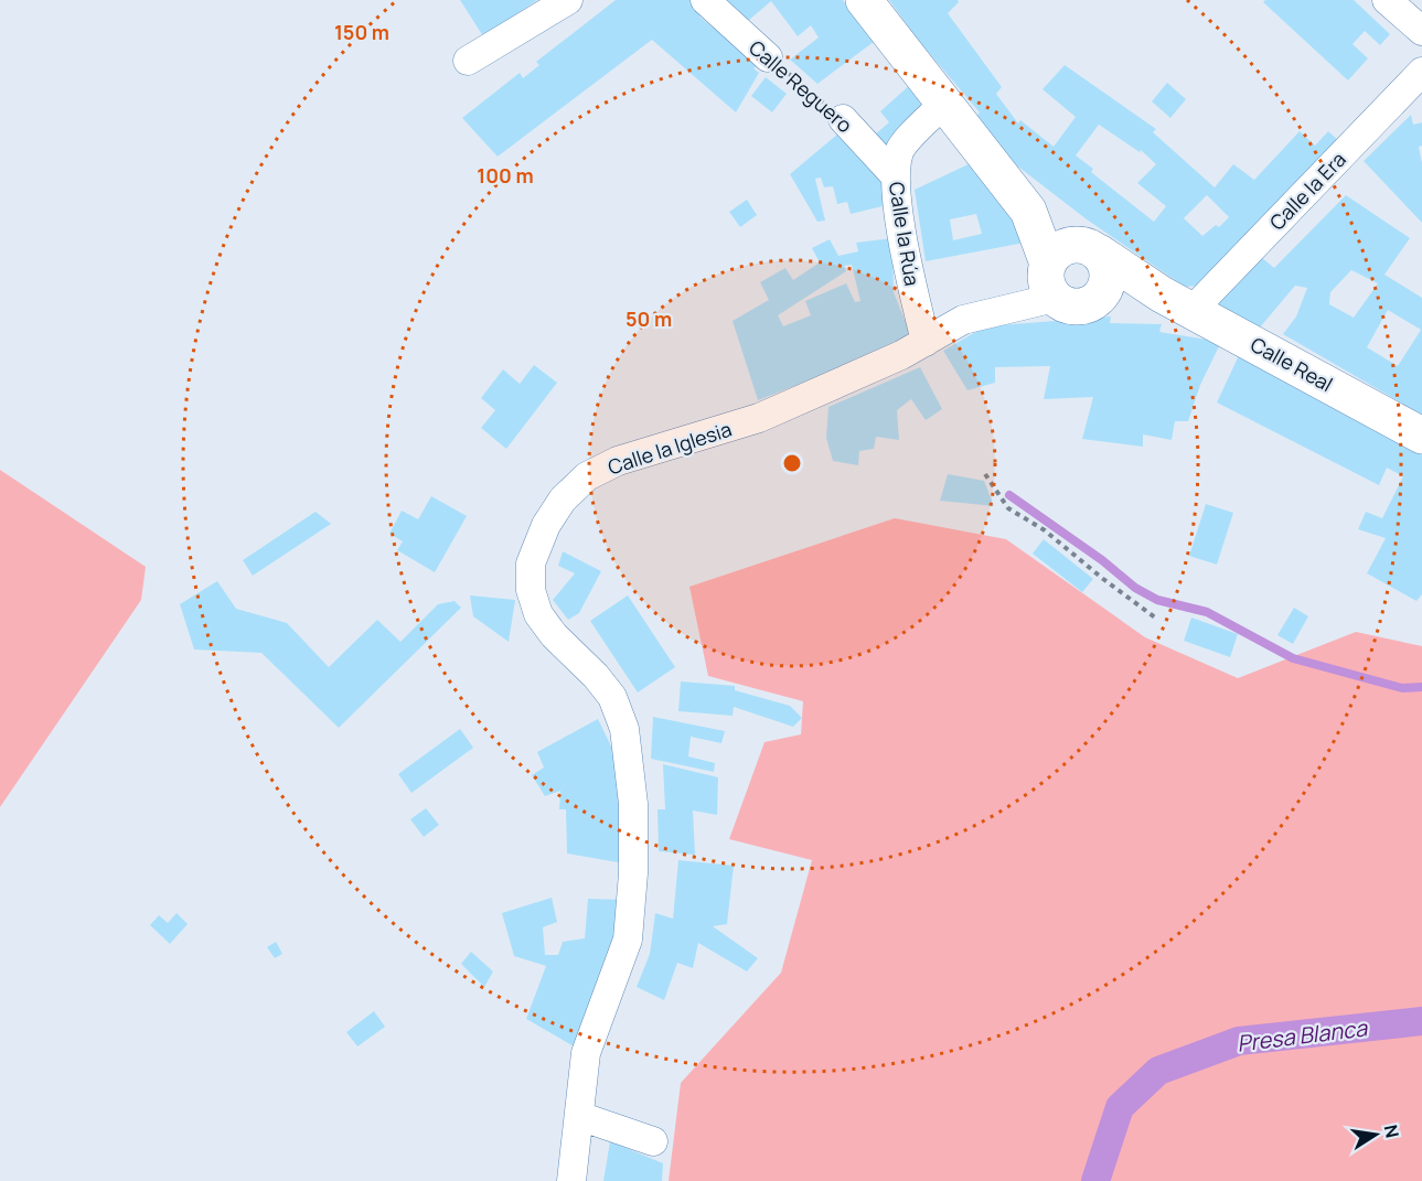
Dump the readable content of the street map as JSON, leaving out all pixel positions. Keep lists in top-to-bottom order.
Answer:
{
  "streets": {
    "street": [
      "Calle Reguero",
      "Calle la Era",
      "Calle la Rúa",
      "Calle Real",
      "Calle la Iglesia"
    ]
  },
  "crossings": [
    ["Calle Reguero", "Calle la Rúa"],
    ["Calle la Era", "Calle Real"],
    ["Calle la Rúa", "Calle Real"],
    ["Calle la Rúa", "Calle la Iglesia"],
    ["Calle Real", "Calle la Iglesia"]
  ],
  "water": ["Presa Blanca"],
  "north": "right",
  "rings": ["150 m", "100 m", "50 m"]
}
